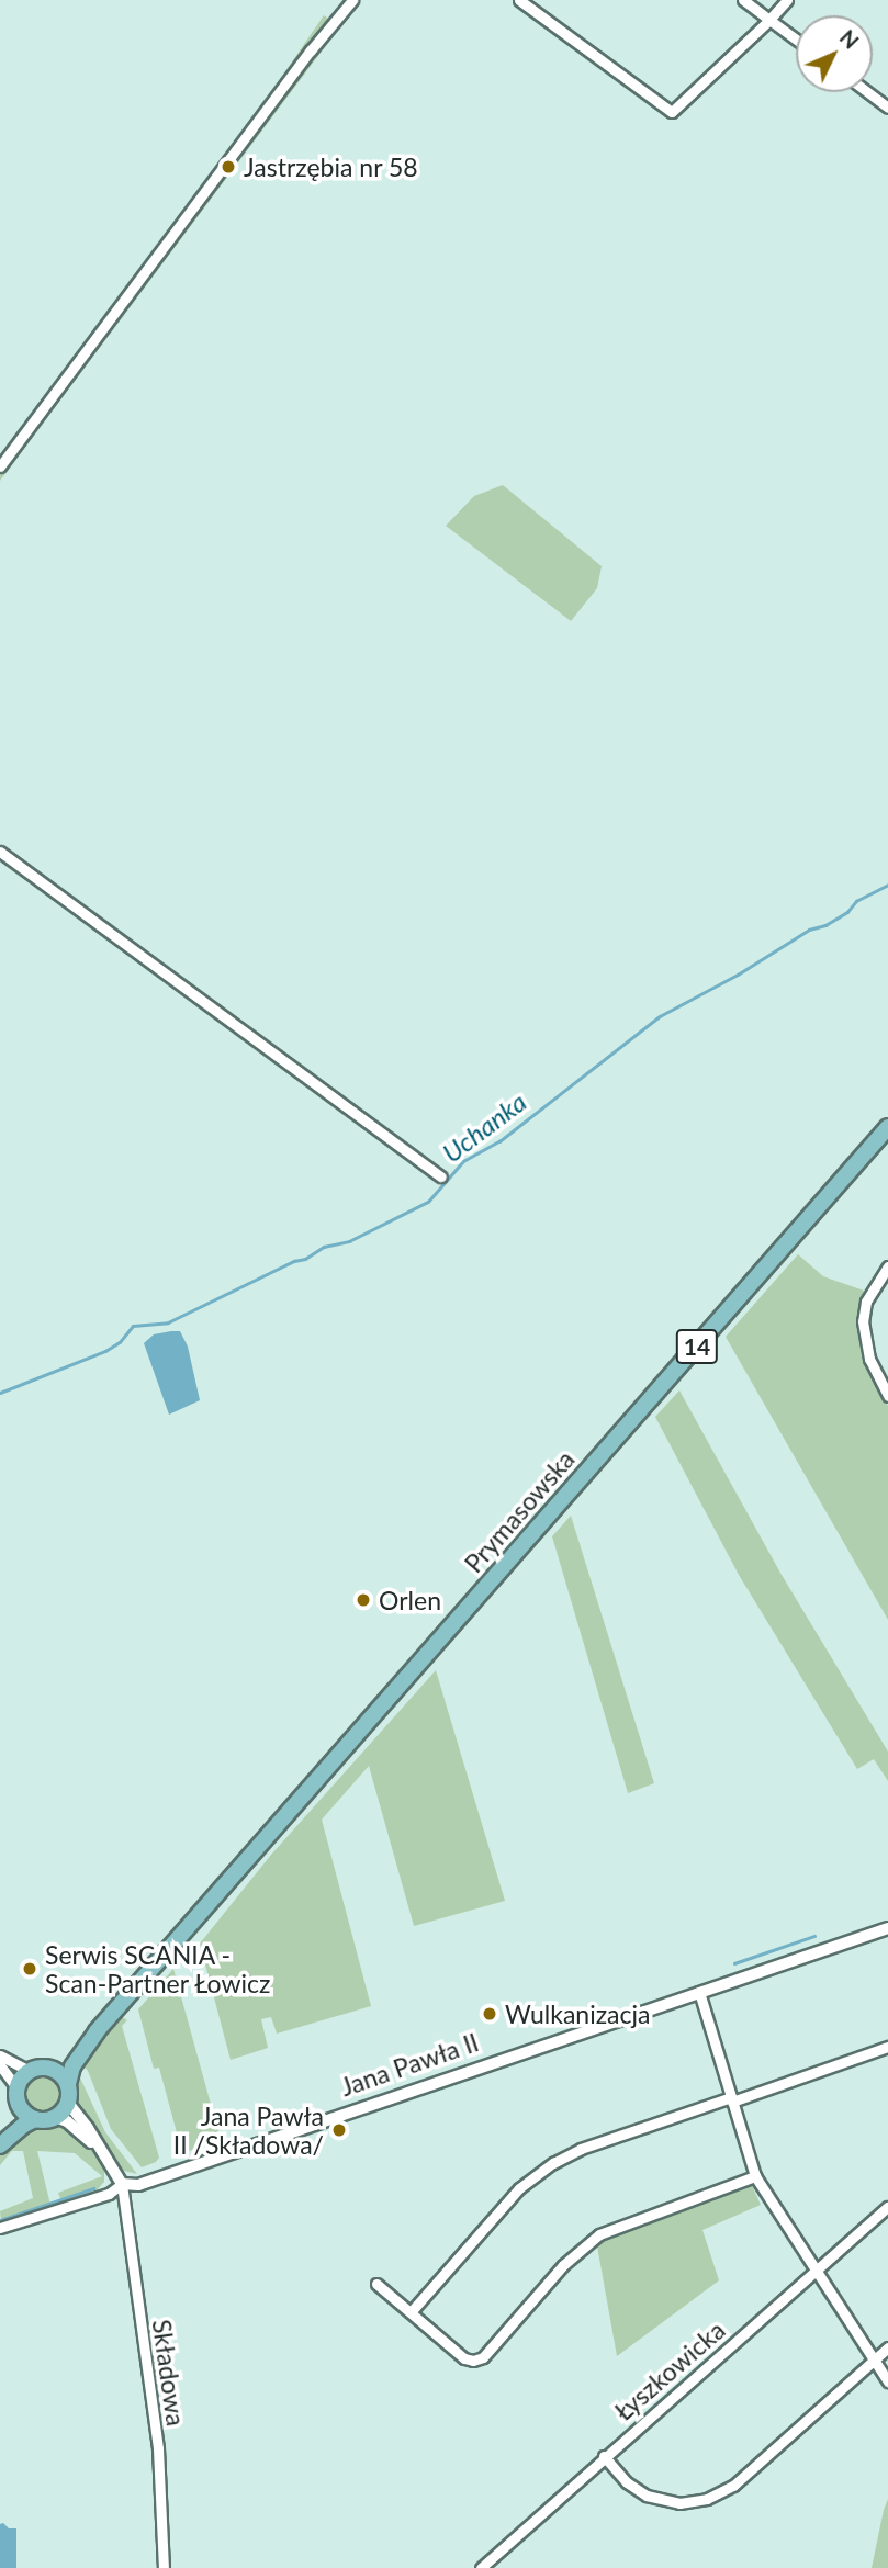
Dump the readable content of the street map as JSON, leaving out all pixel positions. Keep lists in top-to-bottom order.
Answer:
{
  "streets": {
    "main road": ["14", "Prymasowska"],
    "street": ["Jana Pawła II", "Łyszkowicka", "Składowa"]
  },
  "crossings": [
    ["14", "Prymasowska"],
    ["Jana Pawła II", "Składowa"]
  ],
  "water": ["Uchanka"],
  "places": [
    "Jastrzębia nr 58",
    "Orlen",
    "Serwis SCANIA - Scan-Partner Łowicz",
    "Wulkanizacja",
    "Jana Pawła II /Składowa/"
  ],
  "north": "top right"
}
